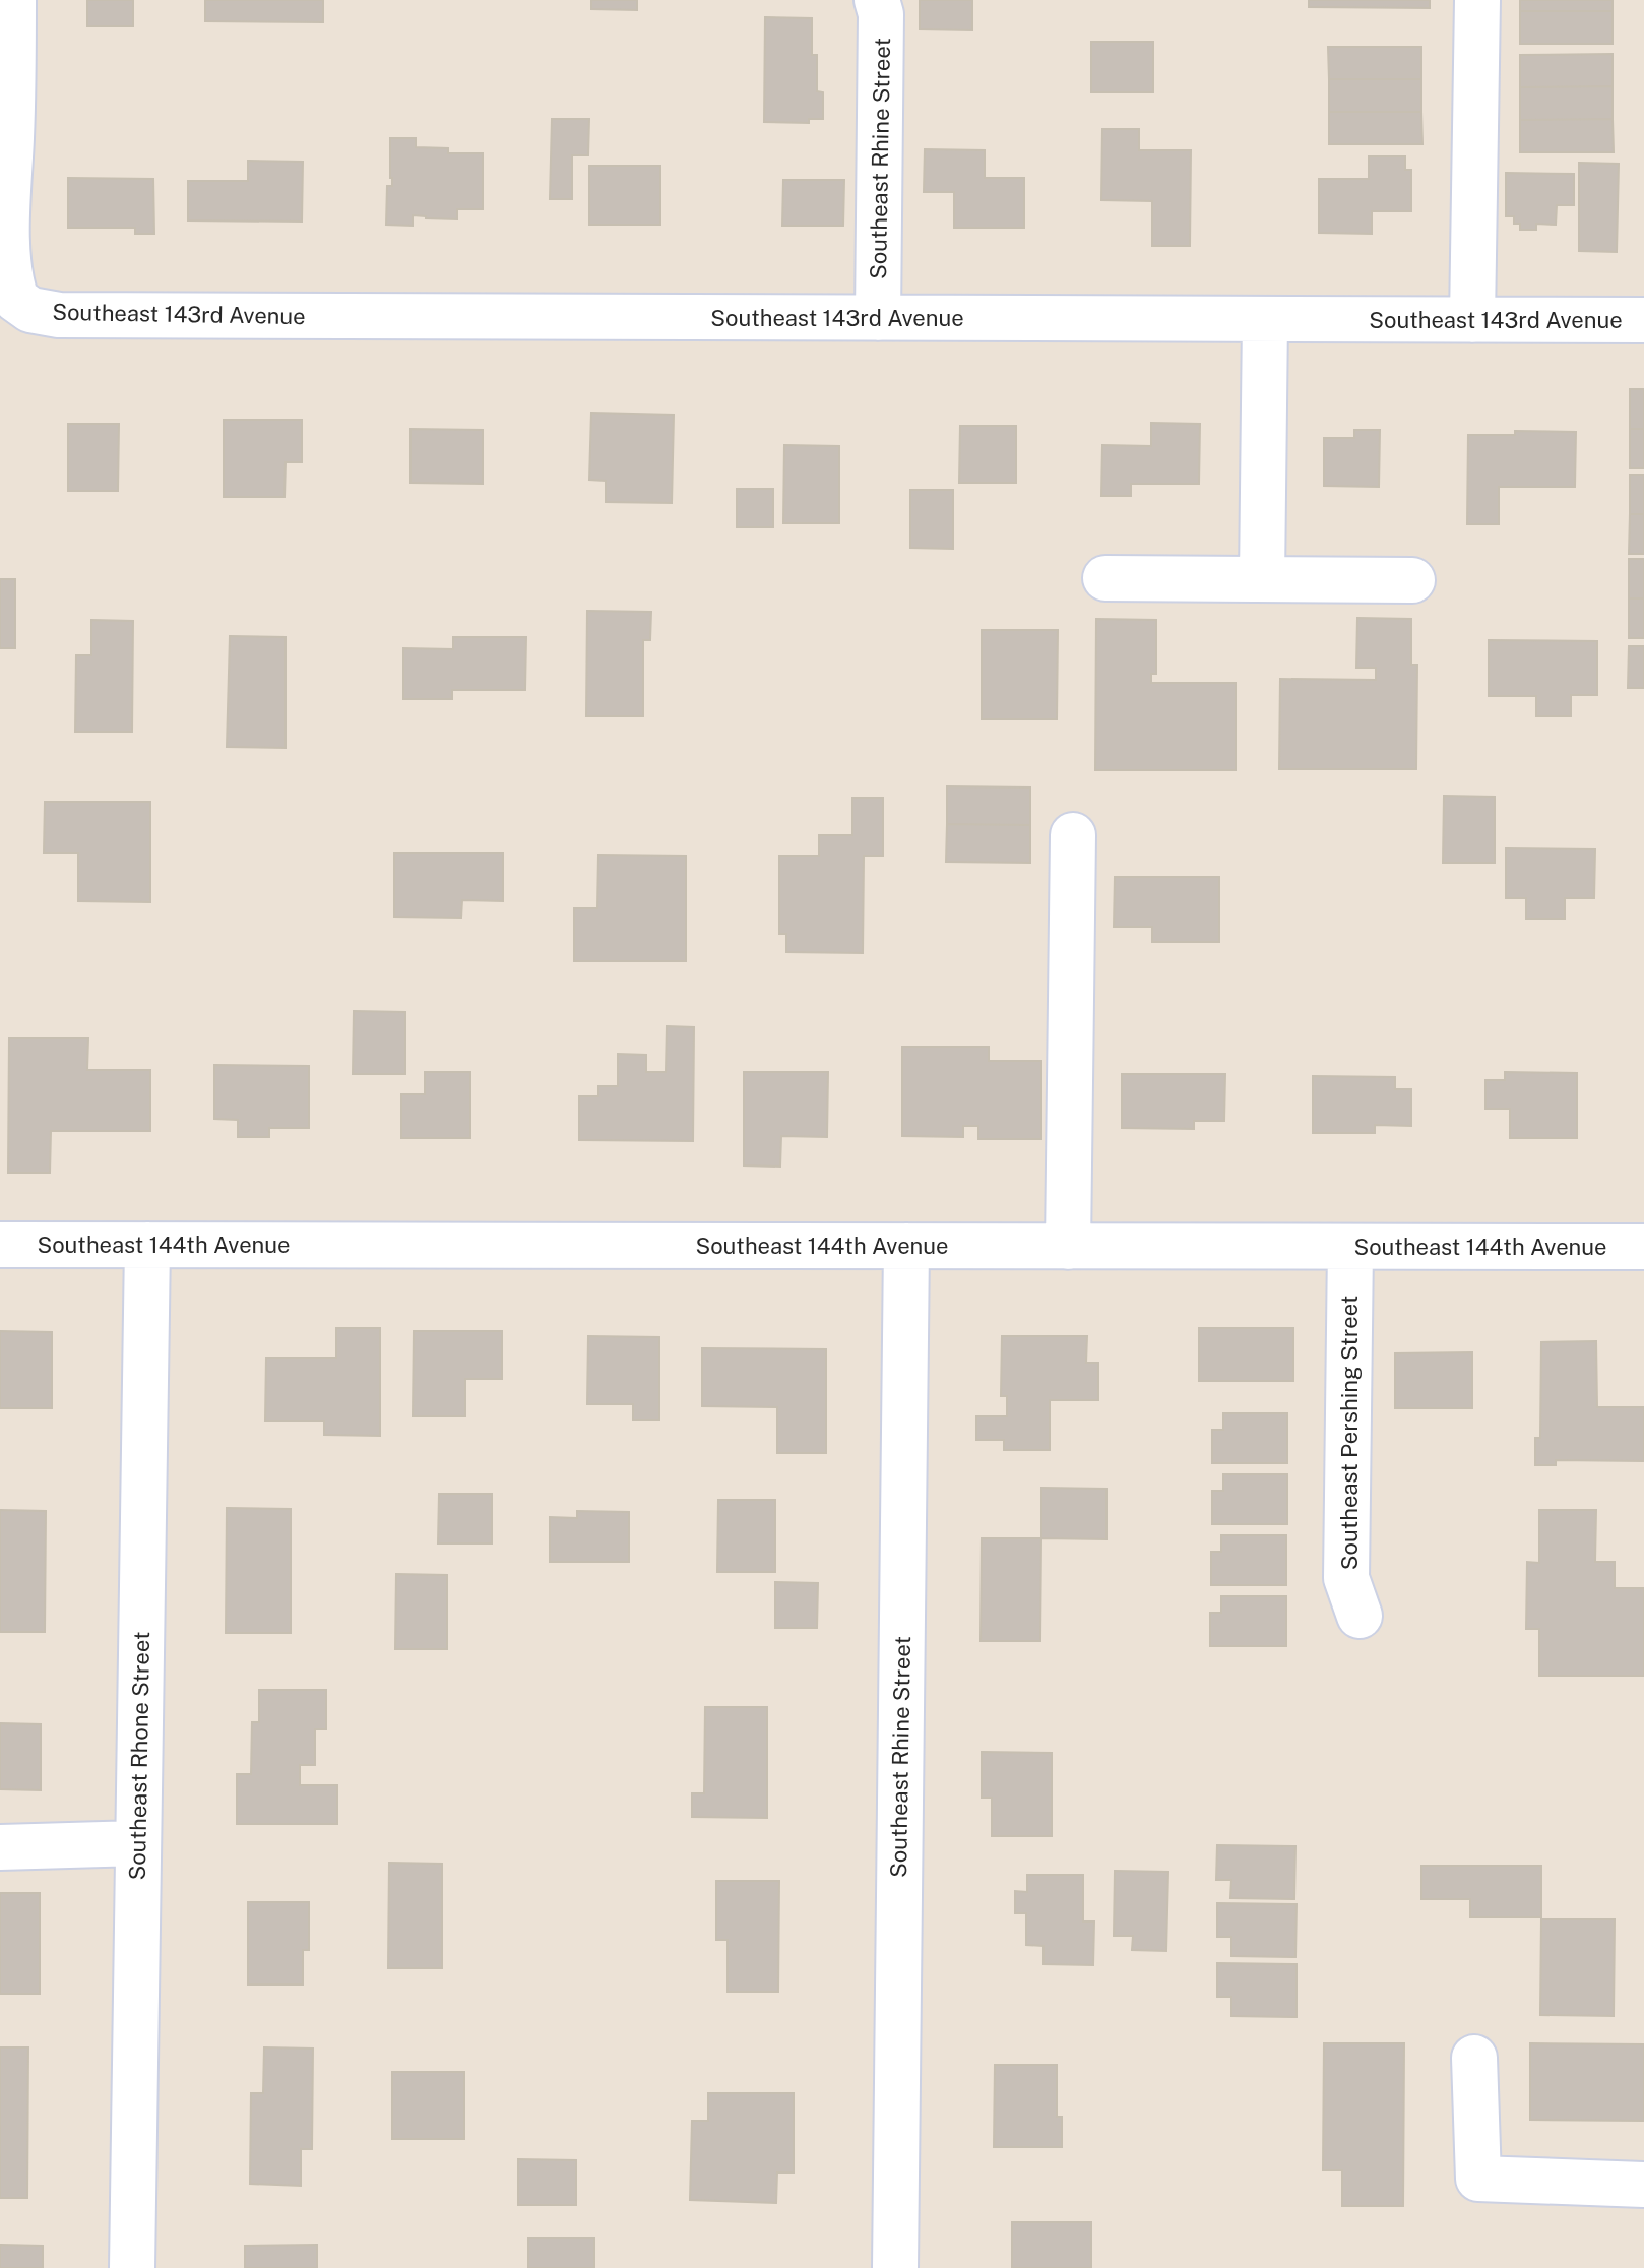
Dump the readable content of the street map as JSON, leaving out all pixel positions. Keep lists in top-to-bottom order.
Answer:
{
  "streets": {
    "street": [
      "Southeast Rhine Street",
      "Southeast 143rd Avenue",
      "Southeast 144th Avenue",
      "Southeast Pershing Street",
      "Southeast Rhone Street"
    ]
  },
  "crossings": [
    ["Southeast Rhine Street", "Southeast 143rd Avenue"],
    ["Southeast Rhine Street", "Southeast 144th Avenue"],
    ["Southeast 144th Avenue", "Southeast Pershing Street"],
    ["Southeast 144th Avenue", "Southeast Rhone Street"]
  ]
}
